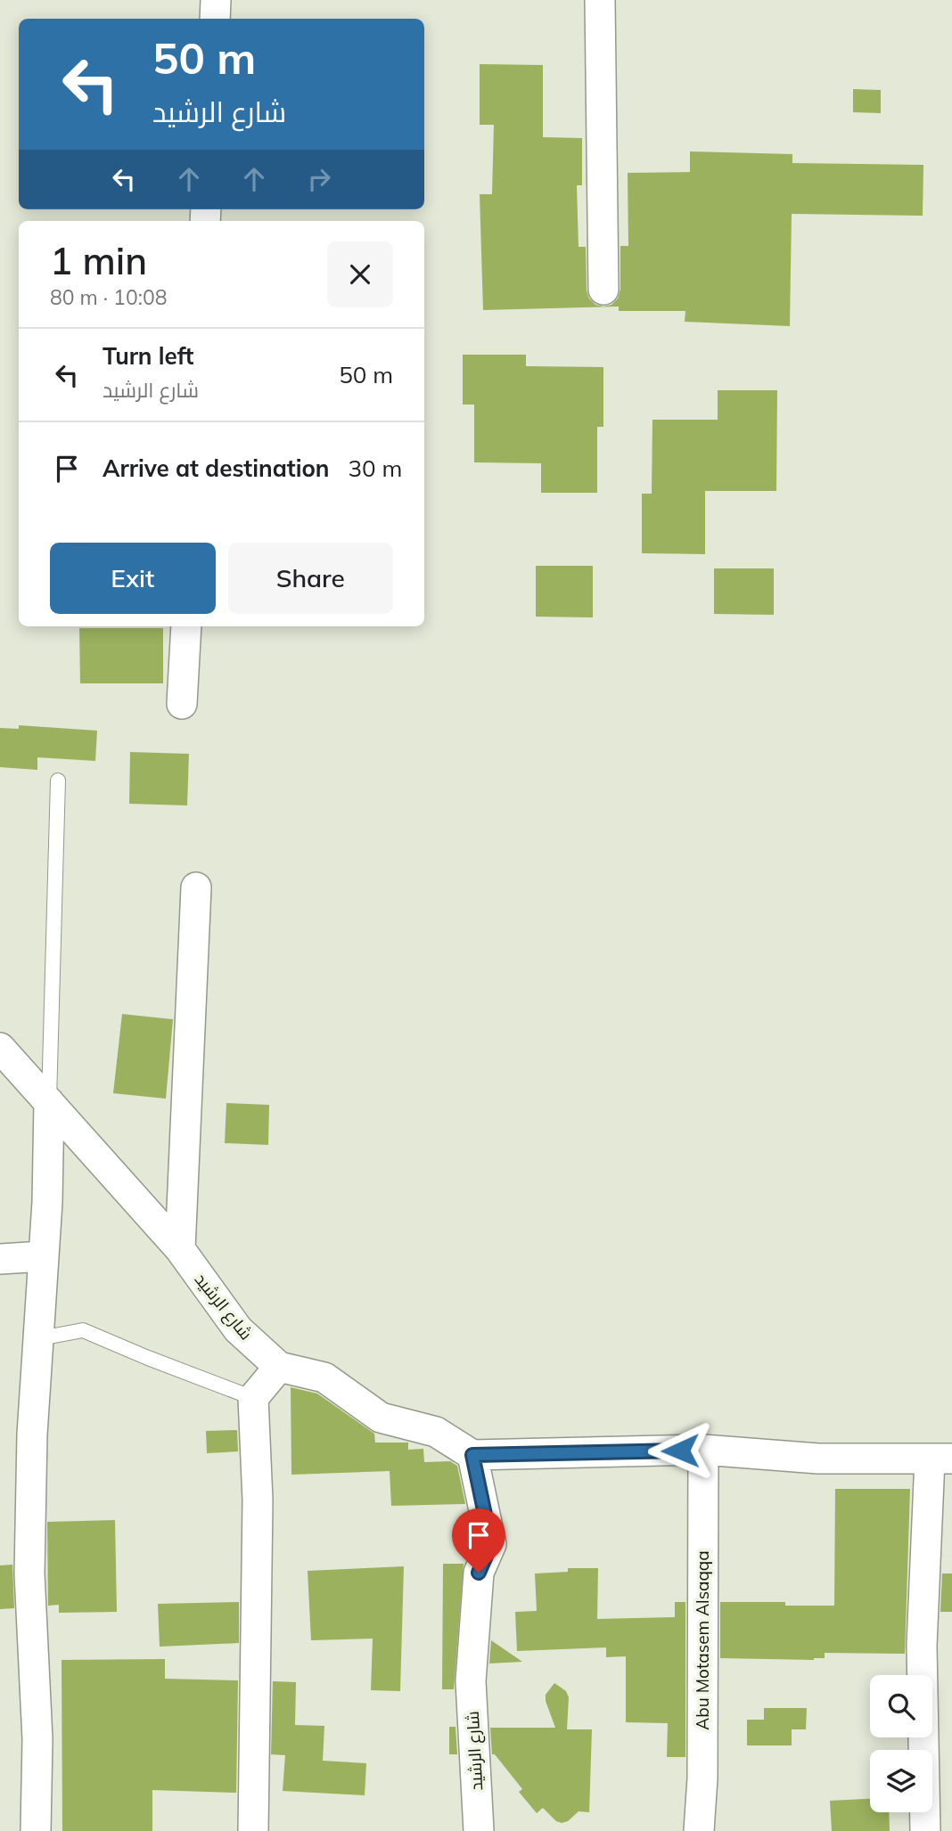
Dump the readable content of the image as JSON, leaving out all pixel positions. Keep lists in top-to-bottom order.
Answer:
{
  "streets": {
    "street": ["شارع الرشيد", "Abu Motasem Alsaqqa"]
  },
  "page": {
    "turn": ["50 m", "شارع الرشيد"],
    "heading": ["1 min", "80 m · 10:08"],
    "list": [
      {
        "name": "Turn left",
        "note": "شارع الرشيد",
        "value": "50 m"
      },
      {
        "name": "Arrive at destination",
        "value": "30 m"
      }
    ],
    "buttons": ["Exit", "Share"]
  }
}
